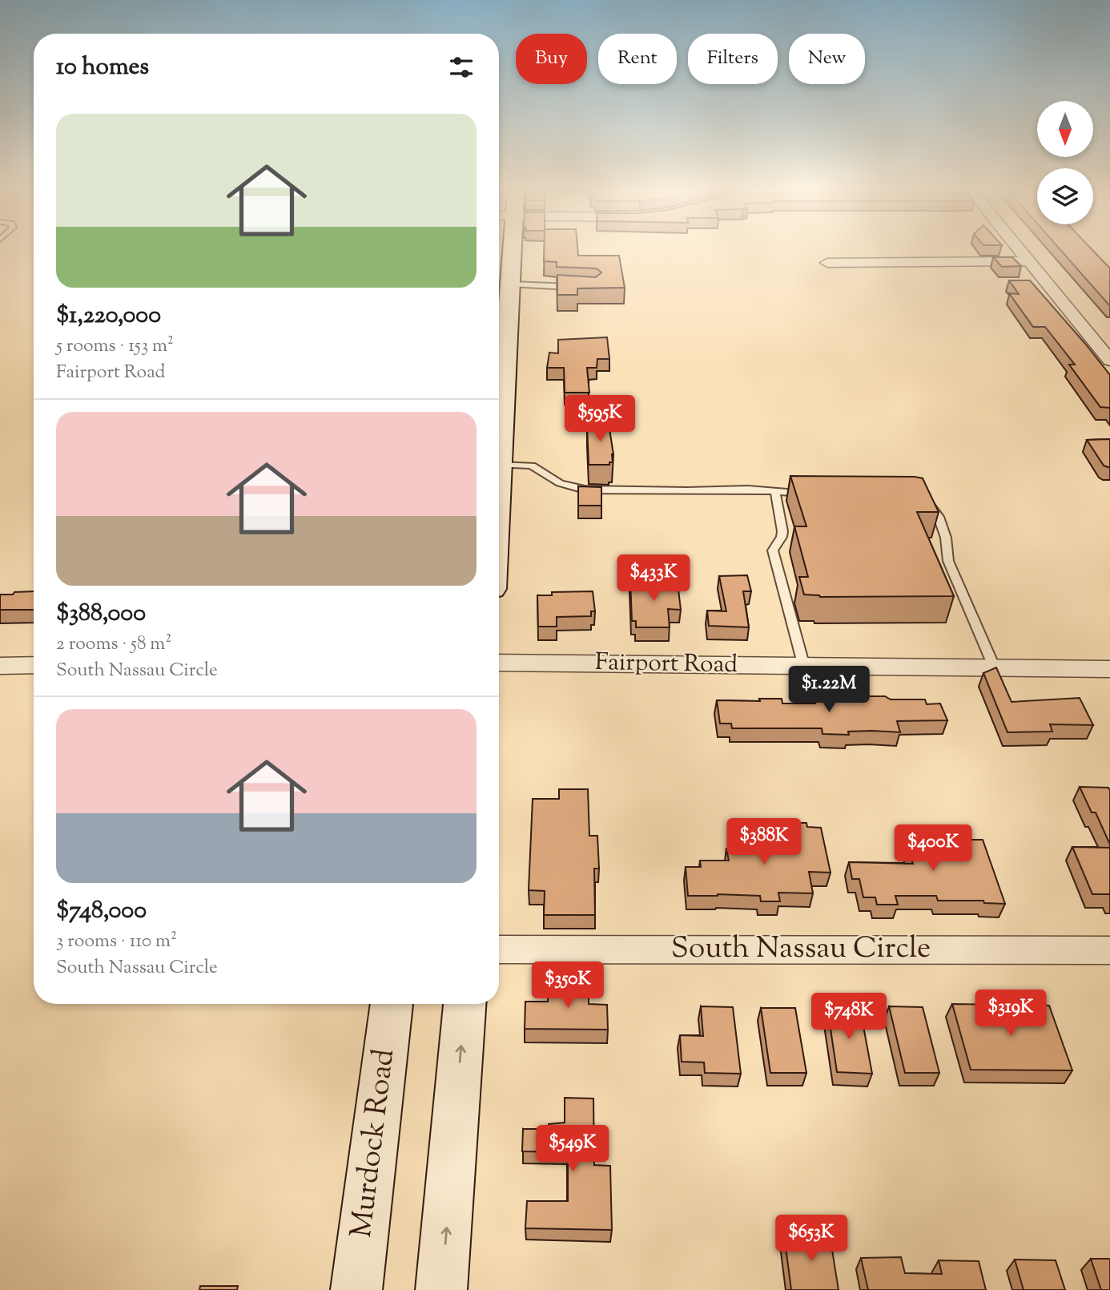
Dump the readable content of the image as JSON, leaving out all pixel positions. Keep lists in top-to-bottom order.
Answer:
{
  "streets": {
    "main road": ["Murdock Road"],
    "street": ["Fairport Road", "South Nassau Circle"]
  },
  "north": "bottom",
  "page": {
    "chip": [
      "Buy",
      "Rent",
      "Filters",
      "New"
    ],
    "heading": "10 homes",
    "list": [
      {
        "name": "$1,220,000",
        "note": "5 rooms · 153 m² · Fairport Road"
      },
      {
        "name": "$388,000",
        "note": "2 rooms · 58 m² · South Nassau Circle"
      },
      {
        "name": "$748,000",
        "note": "3 rooms · 110 m² · South Nassau Circle"
      }
    ],
    "price": [
      "$595K",
      "$433K",
      "$1.22M",
      "$388K",
      "$400K",
      "$350K",
      "$319K",
      "$748K",
      "$549K",
      "$653K"
    ]
  }
}
